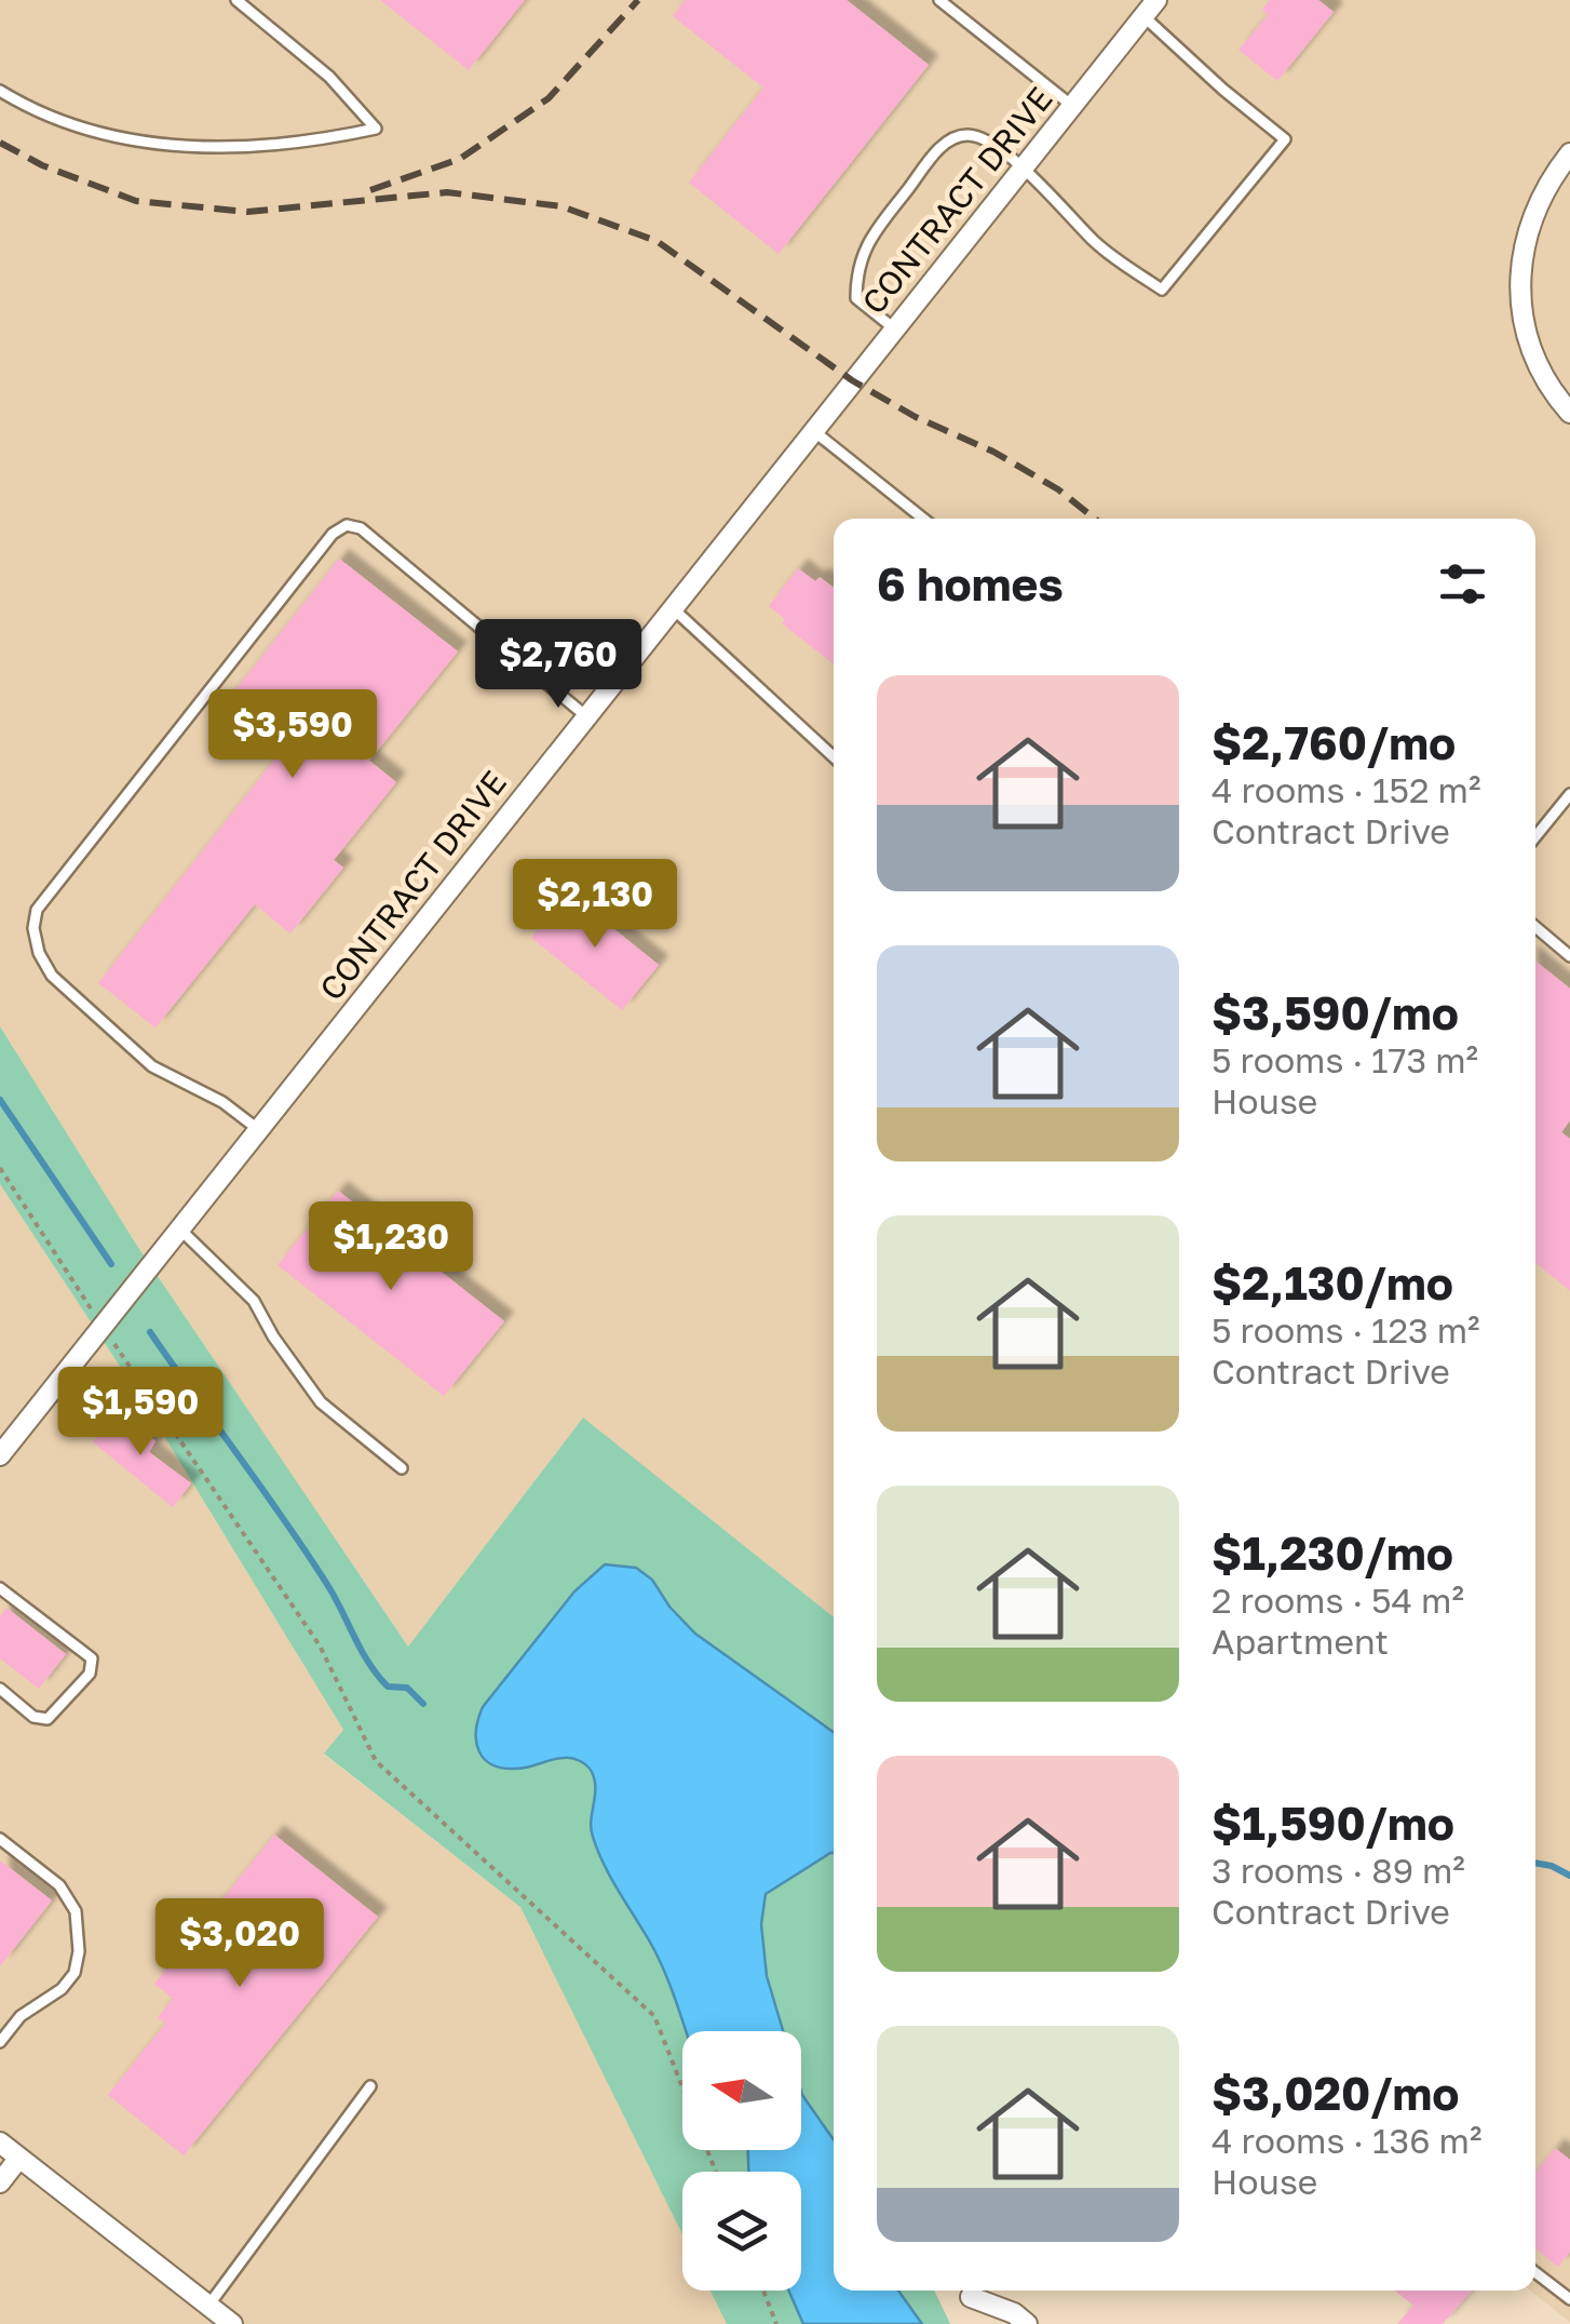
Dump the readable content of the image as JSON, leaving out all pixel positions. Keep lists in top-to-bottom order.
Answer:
{
  "streets": {
    "street": ["CONTRACT DRIVE"]
  },
  "north": "left",
  "page": {
    "heading": "6 homes",
    "price": [
      "$2,760",
      "$3,590",
      "$2,130",
      "$1,230",
      "$1,590",
      "$3,020"
    ],
    "list": [
      {
        "name": "$2,760/mo",
        "note": "4 rooms · 152 m² · Contract Drive"
      },
      {
        "name": "$3,590/mo",
        "note": "5 rooms · 173 m² · House"
      },
      {
        "name": "$2,130/mo",
        "note": "5 rooms · 123 m² · Contract Drive"
      },
      {
        "name": "$1,230/mo",
        "note": "2 rooms · 54 m² · Apartment"
      },
      {
        "name": "$1,590/mo",
        "note": "3 rooms · 89 m² · Contract Drive"
      },
      {
        "name": "$3,020/mo",
        "note": "4 rooms · 136 m² · House"
      }
    ]
  }
}
